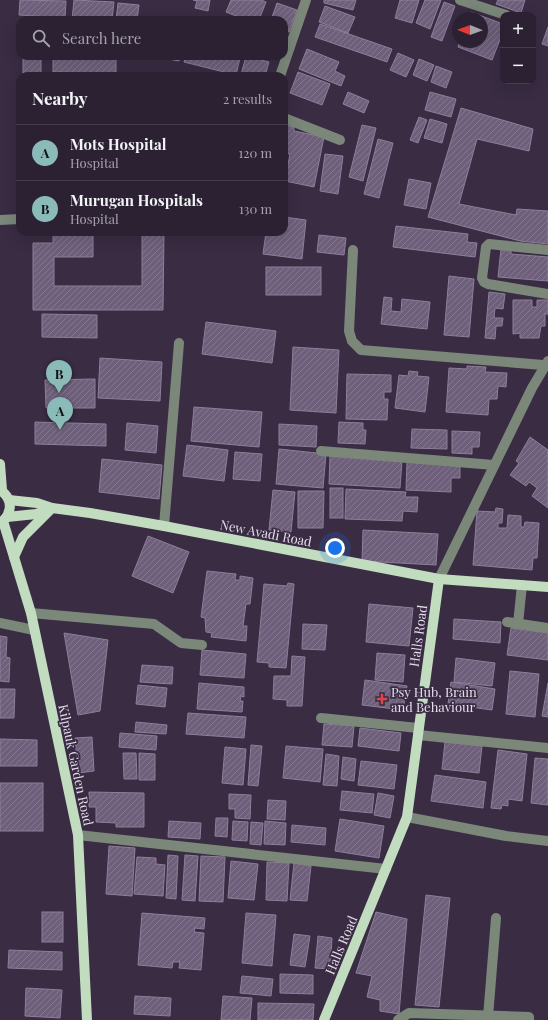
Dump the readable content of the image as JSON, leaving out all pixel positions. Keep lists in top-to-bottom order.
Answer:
{
  "streets": {
    "main road": ["New Avadi Road", "Halls Road", "Kilpauk Garden Road"]
  },
  "crossings": [
    ["New Avadi Road", "Halls Road"],
    ["New Avadi Road", "Kilpauk Garden Road"]
  ],
  "places": {
    "health": ["Psy Hub, Brain and Behaviour"]
  },
  "north": "left",
  "page": {
    "map_buttons": ["+", "−"],
    "search": "Search here",
    "heading": ["Nearby", "2 results"],
    "list": [
      {
        "mark": "A",
        "name": "Mots Hospital",
        "note": "Hospital",
        "value": "120 m"
      },
      {
        "mark": "B",
        "name": "Murugan Hospitals",
        "note": "Hospital",
        "value": "130 m"
      }
    ],
    "pins": ["B", "A"]
  }
}
